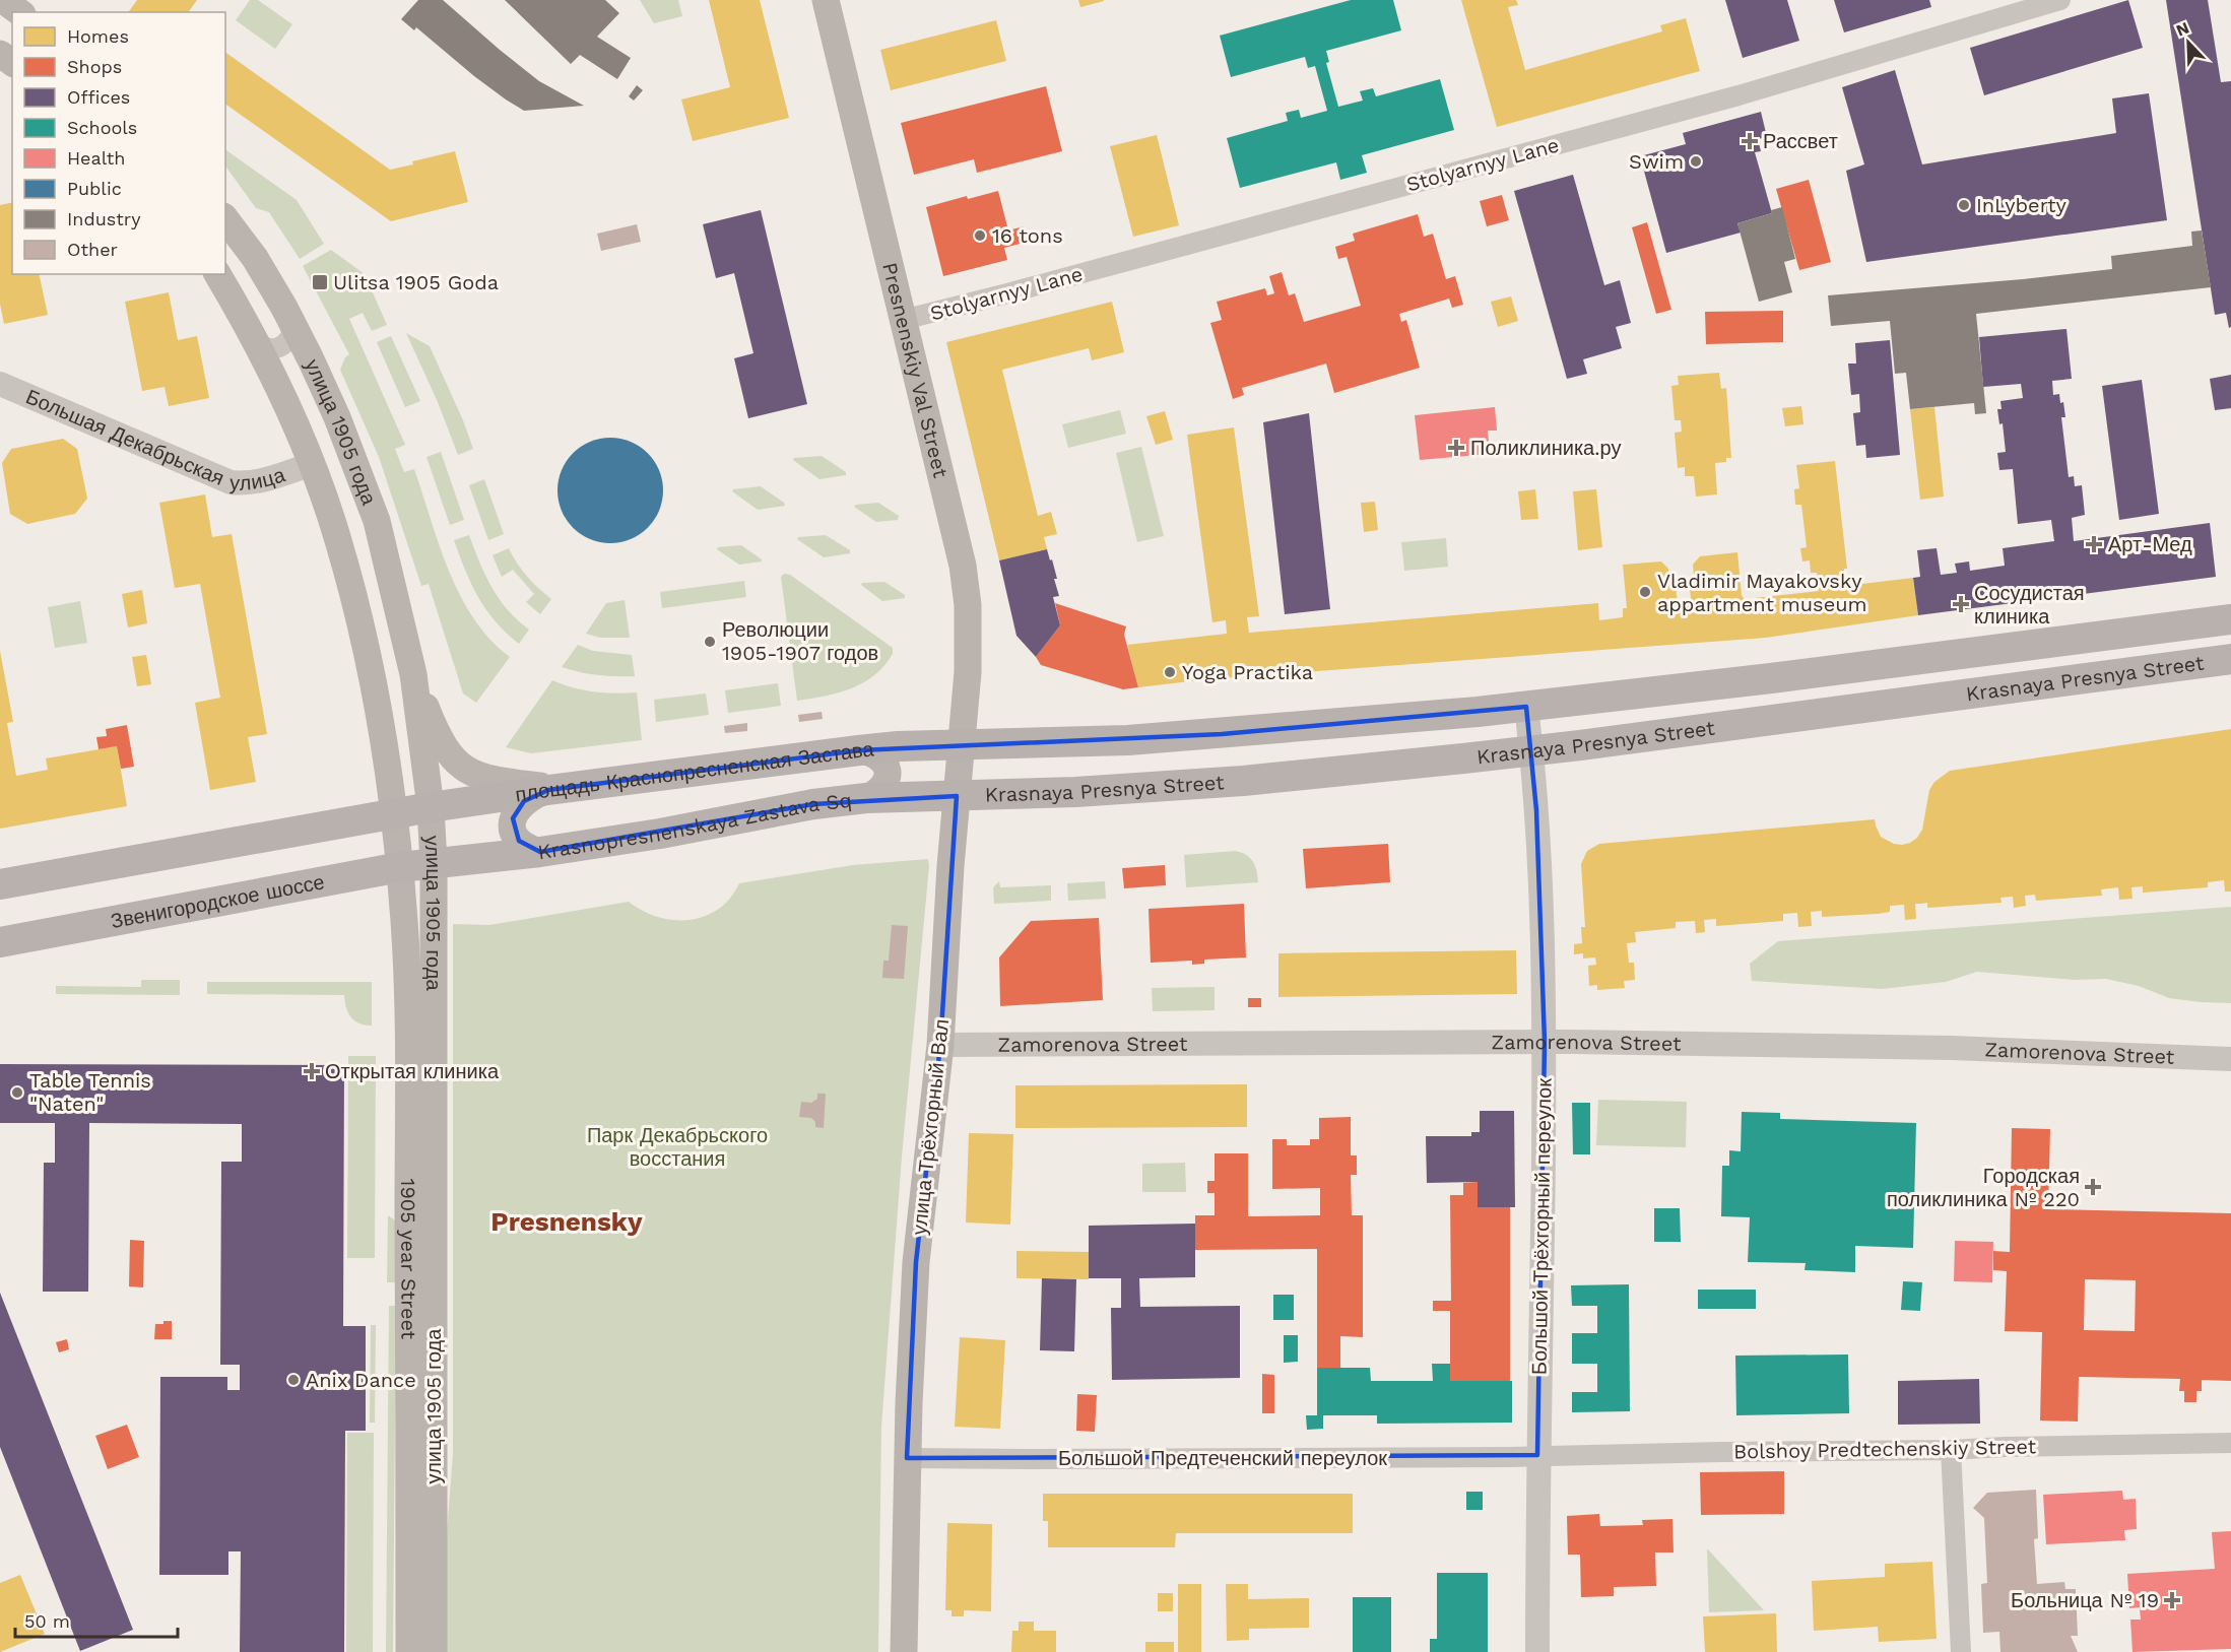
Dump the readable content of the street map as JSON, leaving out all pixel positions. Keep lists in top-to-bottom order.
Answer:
{
  "streets": {
    "main road": [
      "Presnenskiy Val Street",
      "улица 1905 года",
      "Krasnaya Presnya Street",
      "площадь Краснопресненская Застава",
      "Krasnopresnenskaya Zastava Sq",
      "Звенигородское шоссе",
      "улица Трёхгорный Вал",
      "1905 year Street"
    ],
    "street": [
      "Stolyarnyy Lane",
      "Большая Декабрьская улица",
      "Zamorenova Street",
      "Большой Трёхгорный переулок",
      "Bolshoy Predtechenskiy Street",
      "Большой Предтеченский переулок"
    ]
  },
  "crossings": [
    ["Stolyarnyy Lane", "Presnenskiy Val Street"],
    ["Presnenskiy Val Street", "Krasnaya Presnya Street"],
    ["Presnenskiy Val Street", "площадь Краснопресненская Застава"],
    ["Presnenskiy Val Street", "Krasnopresnenskaya Zastava Sq"],
    ["Presnenskiy Val Street", "улица Трёхгорный Вал"],
    ["Большая Декабрьская улица", "улица 1905 года"],
    ["улица 1905 года", "площадь Краснопресненская Застава"],
    ["улица 1905 года", "Krasnopresnenskaya Zastava Sq"],
    ["улица 1905 года", "Звенигородское шоссе"],
    ["улица 1905 года", "1905 year Street"],
    ["Krasnaya Presnya Street", "площадь Краснопресненская Застава"],
    ["Krasnaya Presnya Street", "Krasnopresnenskaya Zastava Sq"],
    ["Krasnaya Presnya Street", "улица Трёхгорный Вал"],
    ["Krasnaya Presnya Street", "Большой Трёхгорный переулок"],
    ["Krasnopresnenskaya Zastava Sq", "Звенигородское шоссе"],
    ["Krasnopresnenskaya Zastava Sq", "улица Трёхгорный Вал"],
    ["Звенигородское шоссе", "1905 year Street"],
    ["Zamorenova Street", "улица Трёхгорный Вал"],
    ["Zamorenova Street", "Большой Трёхгорный переулок"],
    ["улица Трёхгорный Вал", "Большой Предтеченский переулок"],
    ["Большой Трёхгорный переулок", "Bolshoy Predtechenskiy Street"],
    ["Большой Трёхгорный переулок", "Большой Предтеченский переулок"],
    ["Bolshoy Predtechenskiy Street", "Большой Предтеченский переулок"]
  ],
  "districts": ["Presnensky"],
  "parks": ["Парк Декабрьского восстания"],
  "places": {
    "health": [
      "Рассвет",
      "Поликлиника.ру",
      "Арт-Мед",
      "Сосудистая клиника",
      "Открытая клиника",
      "Городская поликлиника № 220",
      "Больница № 19"
    ],
    "other": [
      "Swim",
      "InLyberty",
      "16 tons",
      "Vladimir Mayakovsky appartment museum",
      "Революции 1905-1907 годов",
      "Yoga Practika",
      "Table Tennis \"Naten\"",
      "Anix Dance"
    ],
    "transit": ["Ulitsa 1905 Goda"]
  },
  "legend": [
    "Homes",
    "Shops",
    "Offices",
    "Schools",
    "Health",
    "Public",
    "Industry",
    "Other"
  ],
  "scale_bar": "50 m",
  "north": "top left"
}
